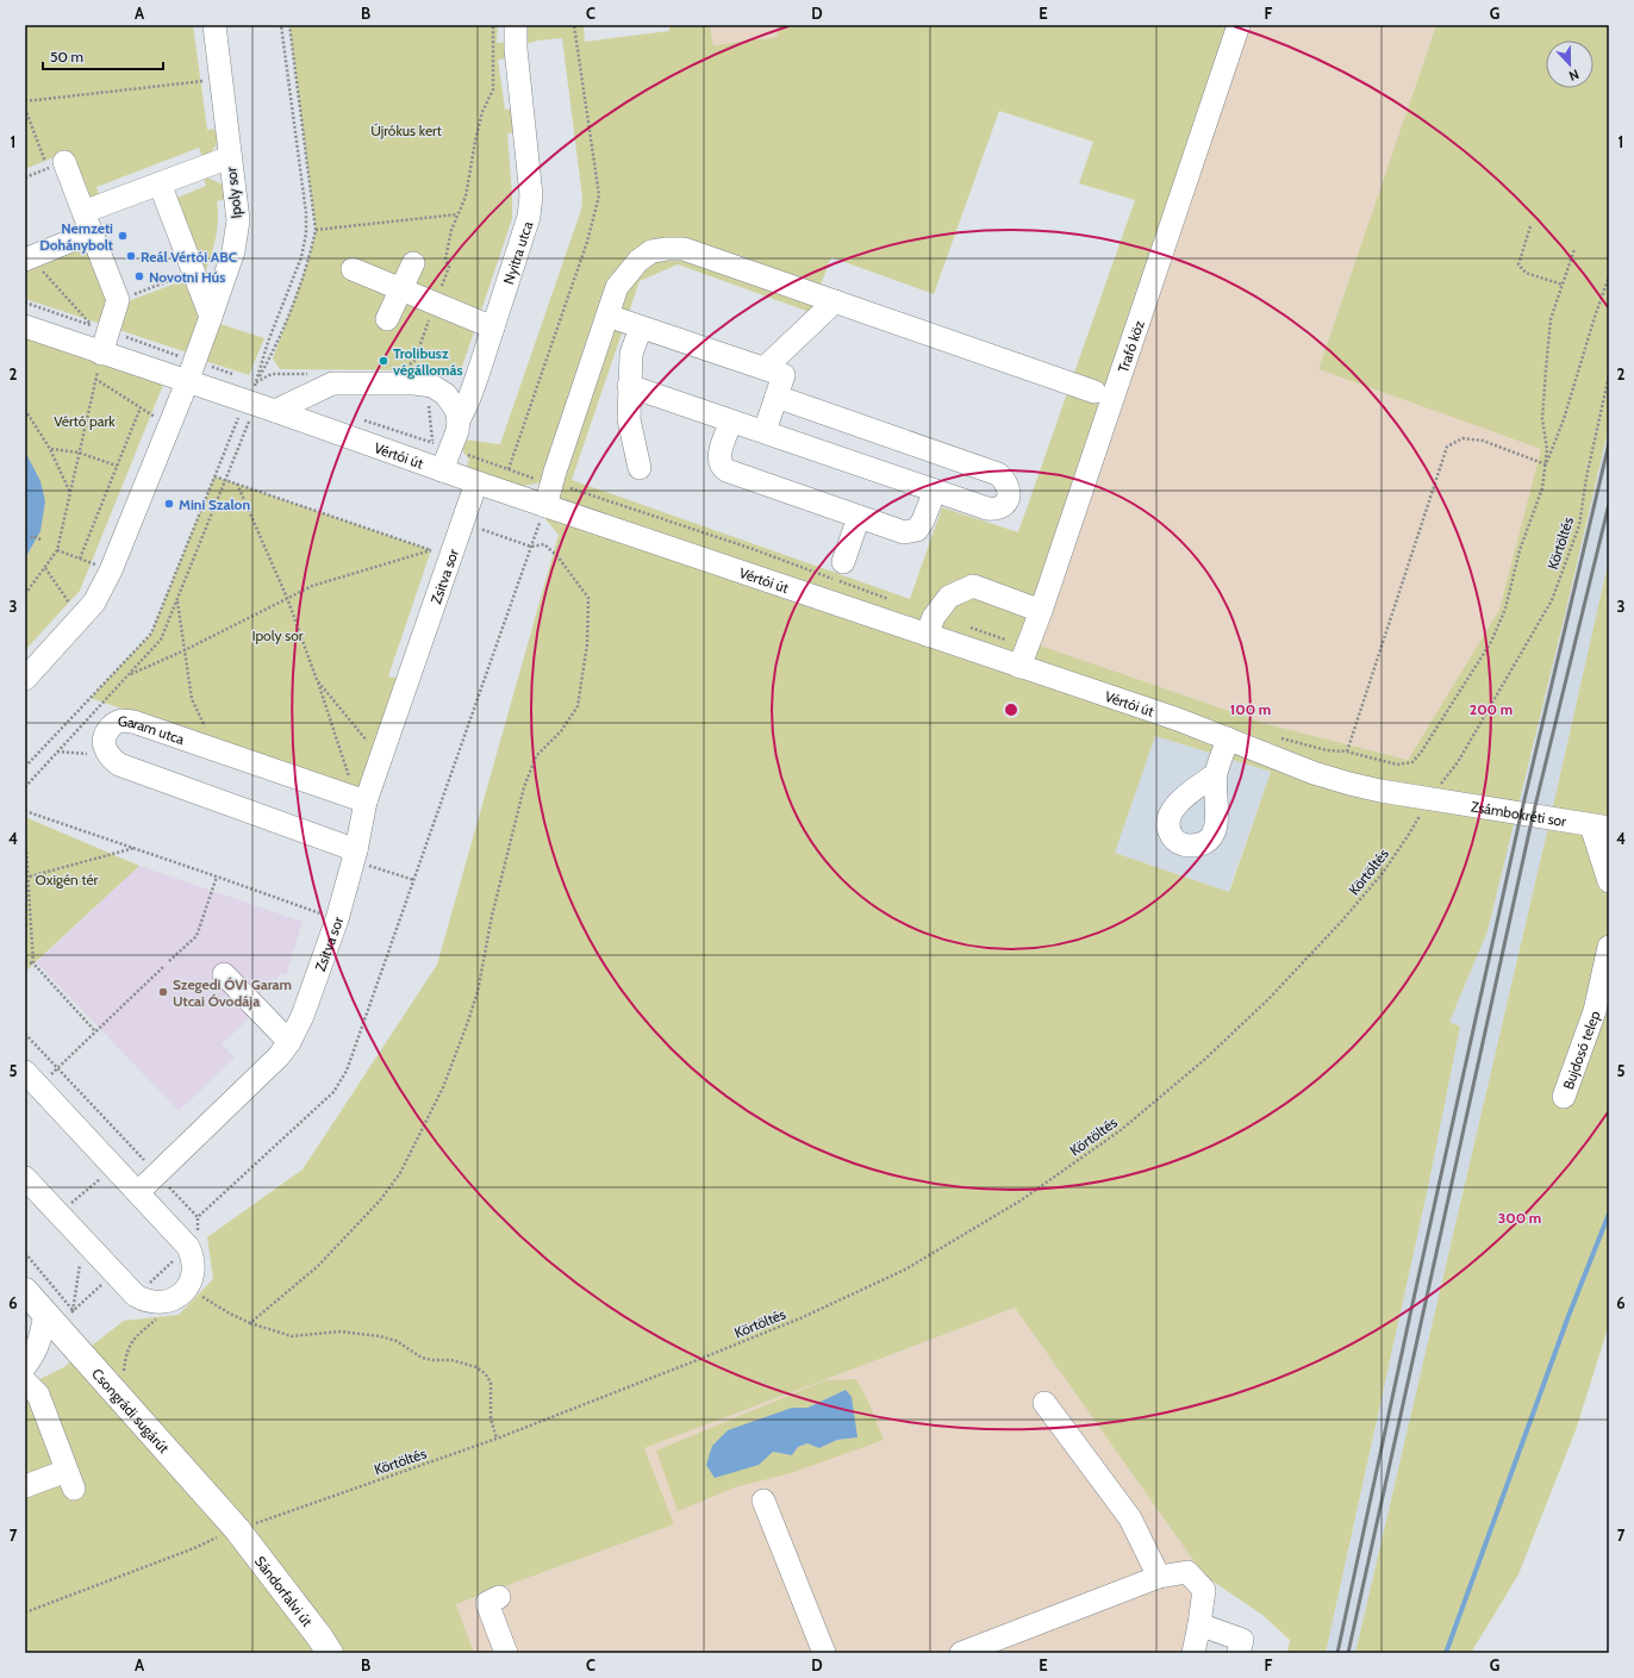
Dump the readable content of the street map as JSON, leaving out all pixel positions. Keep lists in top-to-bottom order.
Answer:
{
  "streets": {
    "main road": ["Csongrádi sugárút", "Sándorfalvi út"],
    "street": [
      "Ipoly sor",
      "Nyitra utca",
      "Trafó köz",
      "Vértói út",
      "Zsitva sor",
      "Garam utca",
      "Zsámbokréti sor",
      "Bujdosó telep"
    ],
    "path": ["Körtöltés"]
  },
  "crossings": [
    ["Ipoly sor", "Vértói út"],
    ["Nyitra utca", "Vértói út"],
    ["Trafó köz", "Vértói út"],
    ["Vértói út", "Körtöltés"],
    ["Vértói út", "Zsitva sor"],
    ["Vértói út", "Zsámbokréti sor"],
    ["Körtöltés", "Zsámbokréti sor"],
    ["Körtöltés", "Csongrádi sugárút"],
    ["Körtöltés", "Sándorfalvi út"],
    ["Zsitva sor", "Garam utca"],
    ["Csongrádi sugárút", "Sándorfalvi út"]
  ],
  "parks": [
    "Újrókus kert",
    "Vértó park",
    "Ipoly sor",
    "Oxigén tér"
  ],
  "places": [
    "Nemzeti Dohánybolt",
    "Reál Vértói ABC",
    "Novotni Hús",
    "Trolibusz végállomás",
    "Mini Szalon",
    "Szegedi ÓVI Garam Utcai Óvodája"
  ],
  "scale_bar": "50 m",
  "north": "bottom",
  "grid": {
    "columns": [
      "A",
      "B",
      "C",
      "D",
      "E",
      "F",
      "G"
    ],
    "rows": [
      "1",
      "2",
      "3",
      "4",
      "5",
      "6",
      "7"
    ]
  },
  "rings": ["100 m", "200 m", "300 m"]
}
